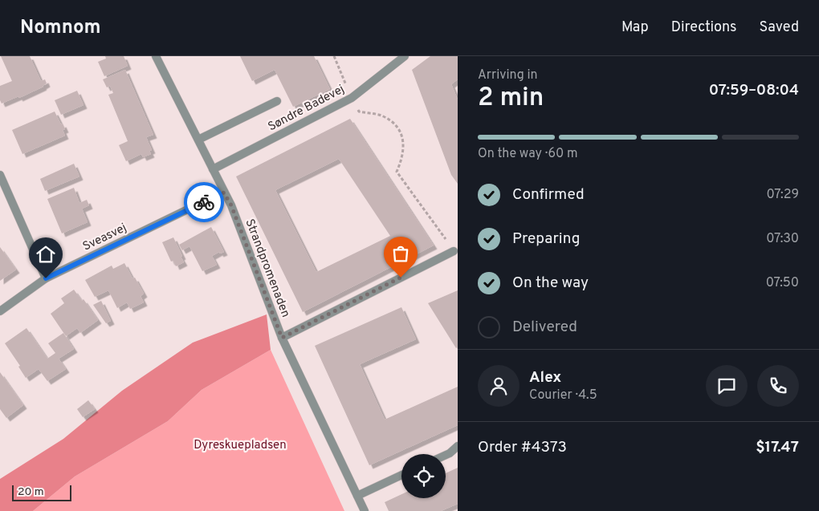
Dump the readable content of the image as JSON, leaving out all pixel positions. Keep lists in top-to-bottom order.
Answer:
{
  "streets": {
    "street": ["Søndre Badevej", "Sveasvej", "Strandpromenaden"]
  },
  "crossings": [
    ["Søndre Badevej", "Strandpromenaden"],
    ["Sveasvej", "Strandpromenaden"]
  ],
  "parks": ["Dyreskuepladsen"],
  "scale_bar": "20 m",
  "page": {
    "header": "Nomnom",
    "nav": ["Map", "Directions", "Saved"],
    "heading": ["2 min", "Arriving in", "07:59–08:04"],
    "panel": [
      "Alex",
      "Courier · 4.5",
      "Order #4373",
      "$17.47"
    ],
    "bar": "On the way · 60 m",
    "list": [
      ["Confirmed", "07:29"],
      ["Preparing", "07:30"],
      ["On the way", "07:50"],
      "Delivered"
    ],
    "scale": "20 m"
  }
}
